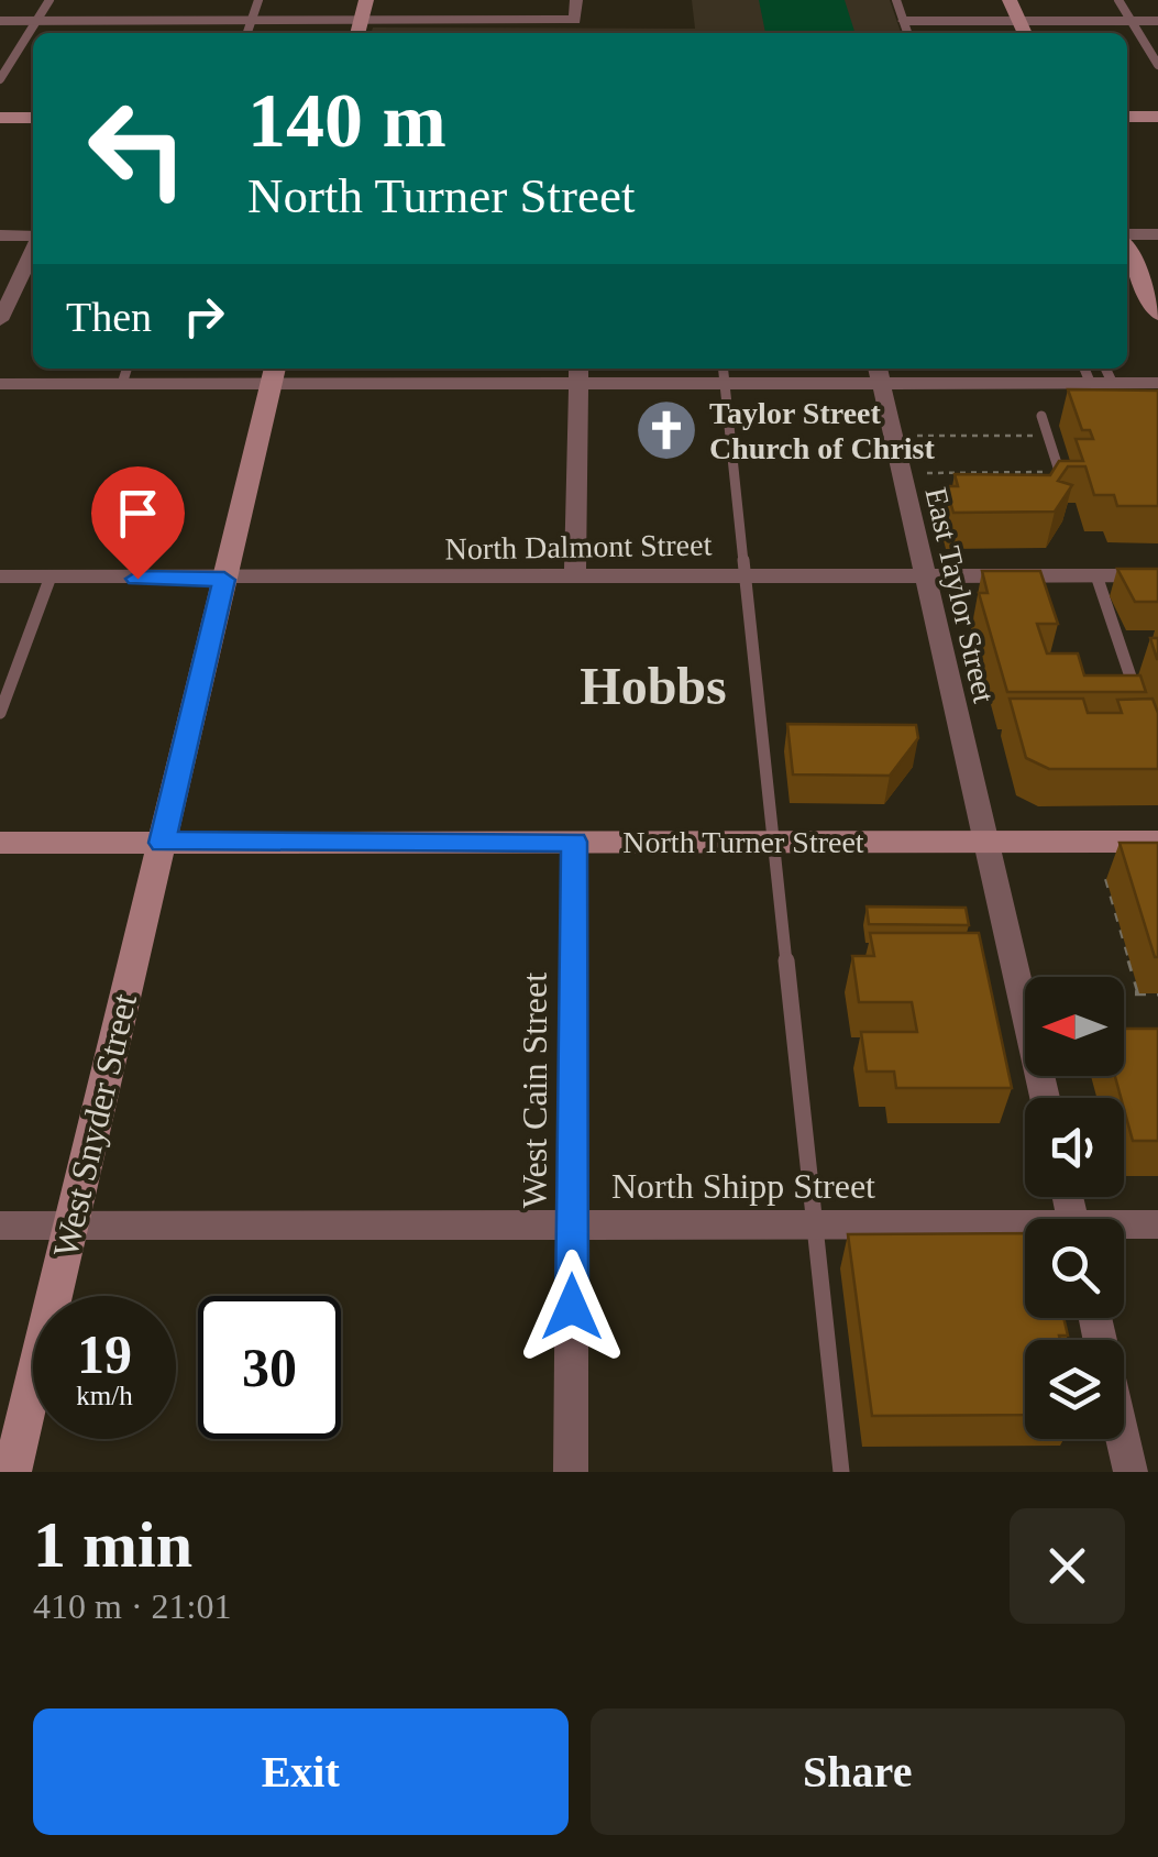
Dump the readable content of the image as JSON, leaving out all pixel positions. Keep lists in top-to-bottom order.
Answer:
{
  "streets": {
    "street": [
      "North Dalmont Street",
      "East Taylor Street",
      "North Turner Street",
      "West Cain Street",
      "West Snyder Street",
      "North Shipp Street"
    ]
  },
  "crossings": [
    ["North Dalmont Street", "East Taylor Street"],
    ["North Dalmont Street", "West Snyder Street"],
    ["East Taylor Street", "North Turner Street"],
    ["North Turner Street", "West Cain Street"],
    ["North Turner Street", "West Snyder Street"],
    ["West Cain Street", "North Shipp Street"],
    ["West Snyder Street", "North Shipp Street"]
  ],
  "districts": ["Hobbs"],
  "places": {
    "church": ["Taylor Street Church of Christ"]
  },
  "north": "left",
  "page": {
    "turn": ["140 m", "North Turner Street"],
    "then": "Then",
    "speed": "19 km/h",
    "limit": "30",
    "heading": ["1 min", "410 m · 21:01"],
    "buttons": ["Exit", "Share"]
  }
}
